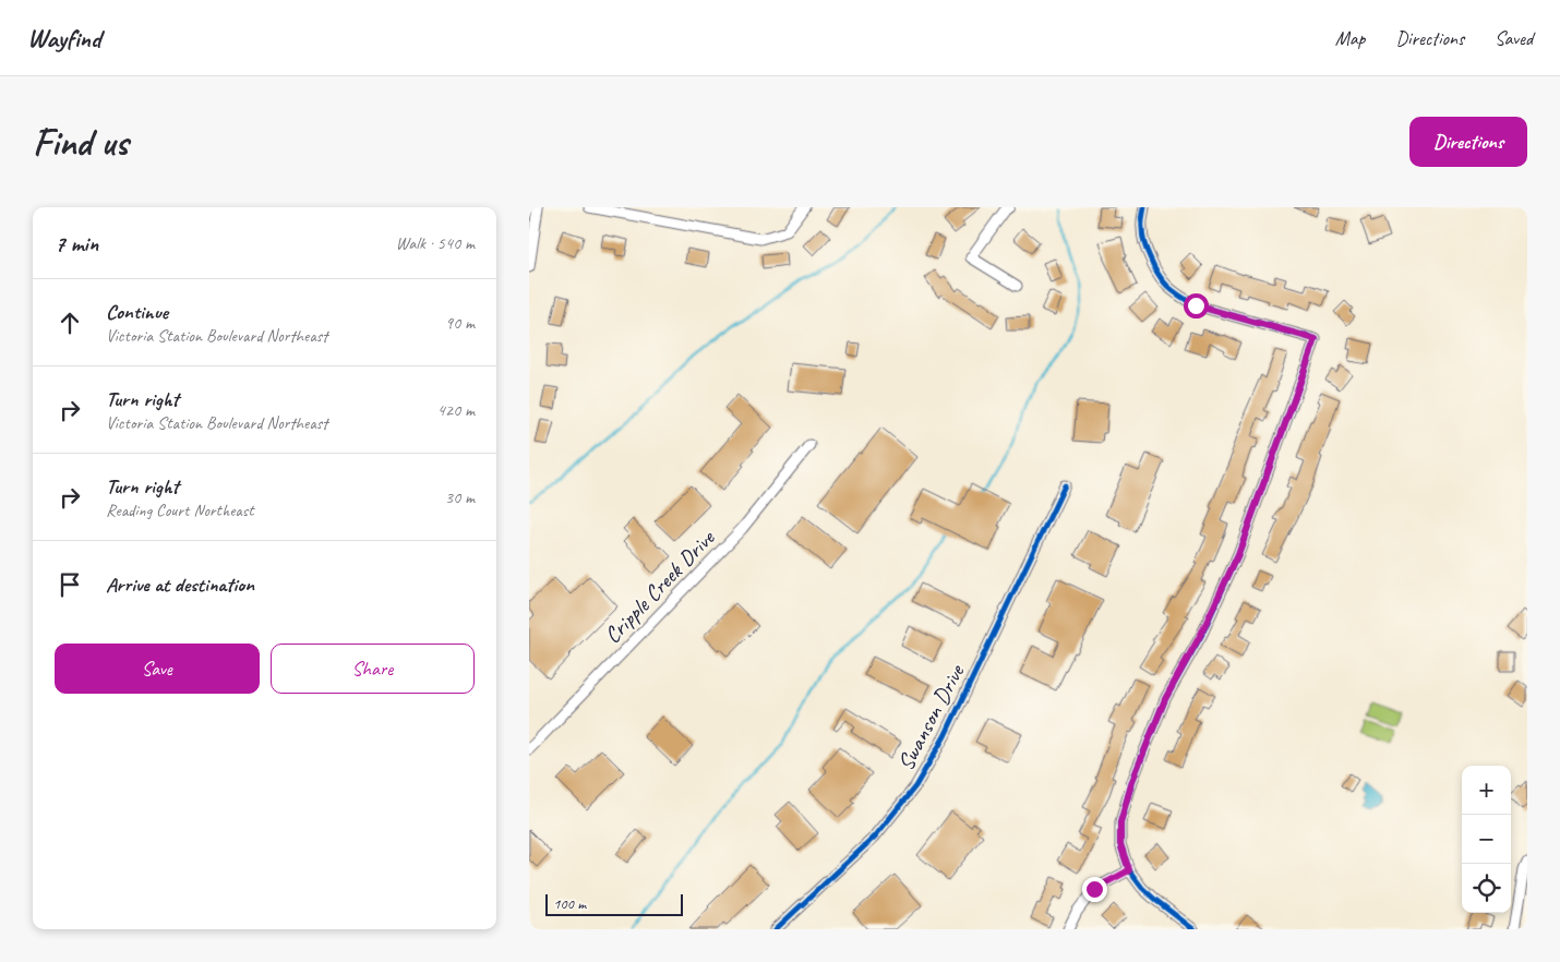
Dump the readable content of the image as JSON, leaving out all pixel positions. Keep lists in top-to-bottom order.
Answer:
{
  "streets": {
    "street": ["Cripple Creek Drive", "Swanson Drive"]
  },
  "scale_bar": "100 m",
  "page": {
    "header": "Wayfind",
    "nav": ["Map", "Directions", "Saved"],
    "buttons": [
      "Directions",
      ["Save", "Share"]
    ],
    "title": "Find us",
    "heading": ["7 min", "Walk · 540 m"],
    "list": [
      ["Continue", "Victoria Station Boulevard Northeast", "90 m"],
      ["Turn right", "Victoria Station Boulevard Northeast", "420 m"],
      ["Turn right", "Reading Court Northeast", "30 m"],
      "Arrive at destination"
    ],
    "map_buttons": ["+", "−"],
    "scale": "100 m"
  }
}
